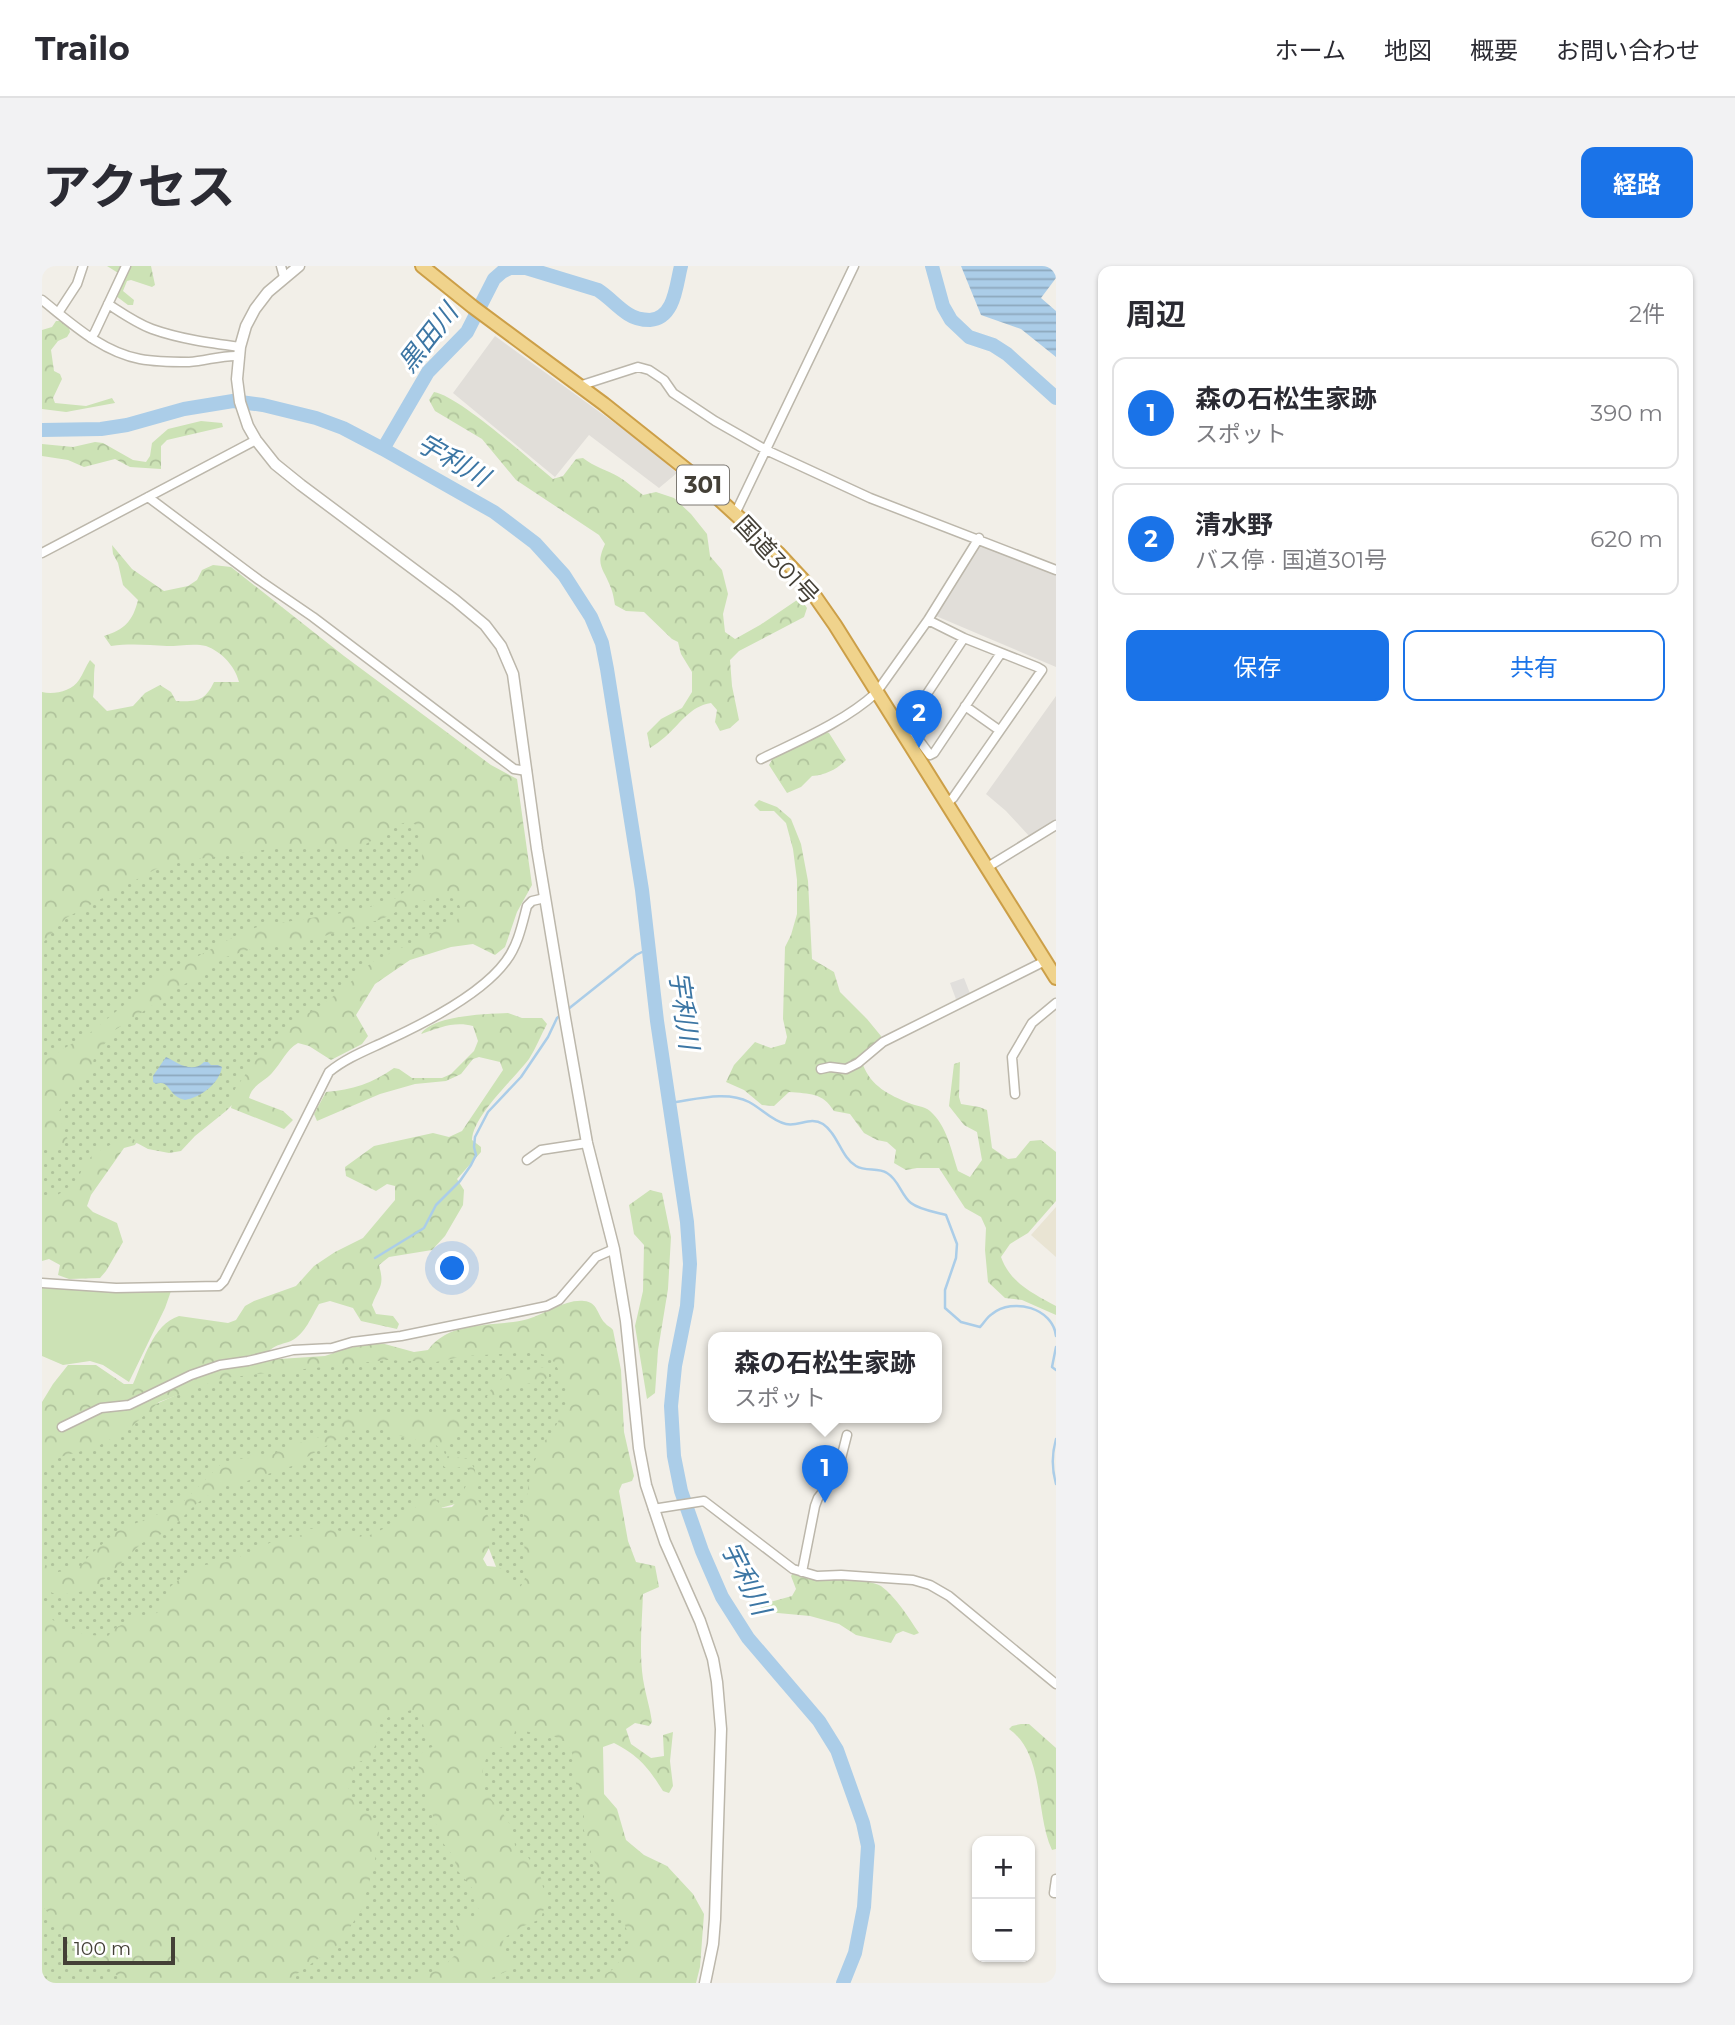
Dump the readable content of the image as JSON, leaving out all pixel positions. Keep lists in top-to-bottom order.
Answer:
{
  "streets": {
    "highway": ["301", "国道301号"]
  },
  "water": ["黒田川", "宇利川"],
  "scale_bar": "100 m",
  "page": {
    "header": "Trailo",
    "nav": [
      "ホーム",
      "地図",
      "概要",
      "お問い合わせ"
    ],
    "title": "アクセス",
    "buttons": [
      "経路",
      ["保存", "共有"]
    ],
    "heading": ["周辺", "2件"],
    "list": [
      {
        "mark": "1",
        "name": "森の石松生家跡",
        "note": "スポット",
        "value": "390 m"
      },
      {
        "mark": "2",
        "name": "清水野",
        "note": "バス停 · 国道301号",
        "value": "620 m"
      }
    ],
    "pins": ["2", "1"],
    "popup": ["森の石松生家跡", "スポット"],
    "map_buttons": ["+", "−"],
    "scale": "100 m"
  }
}
